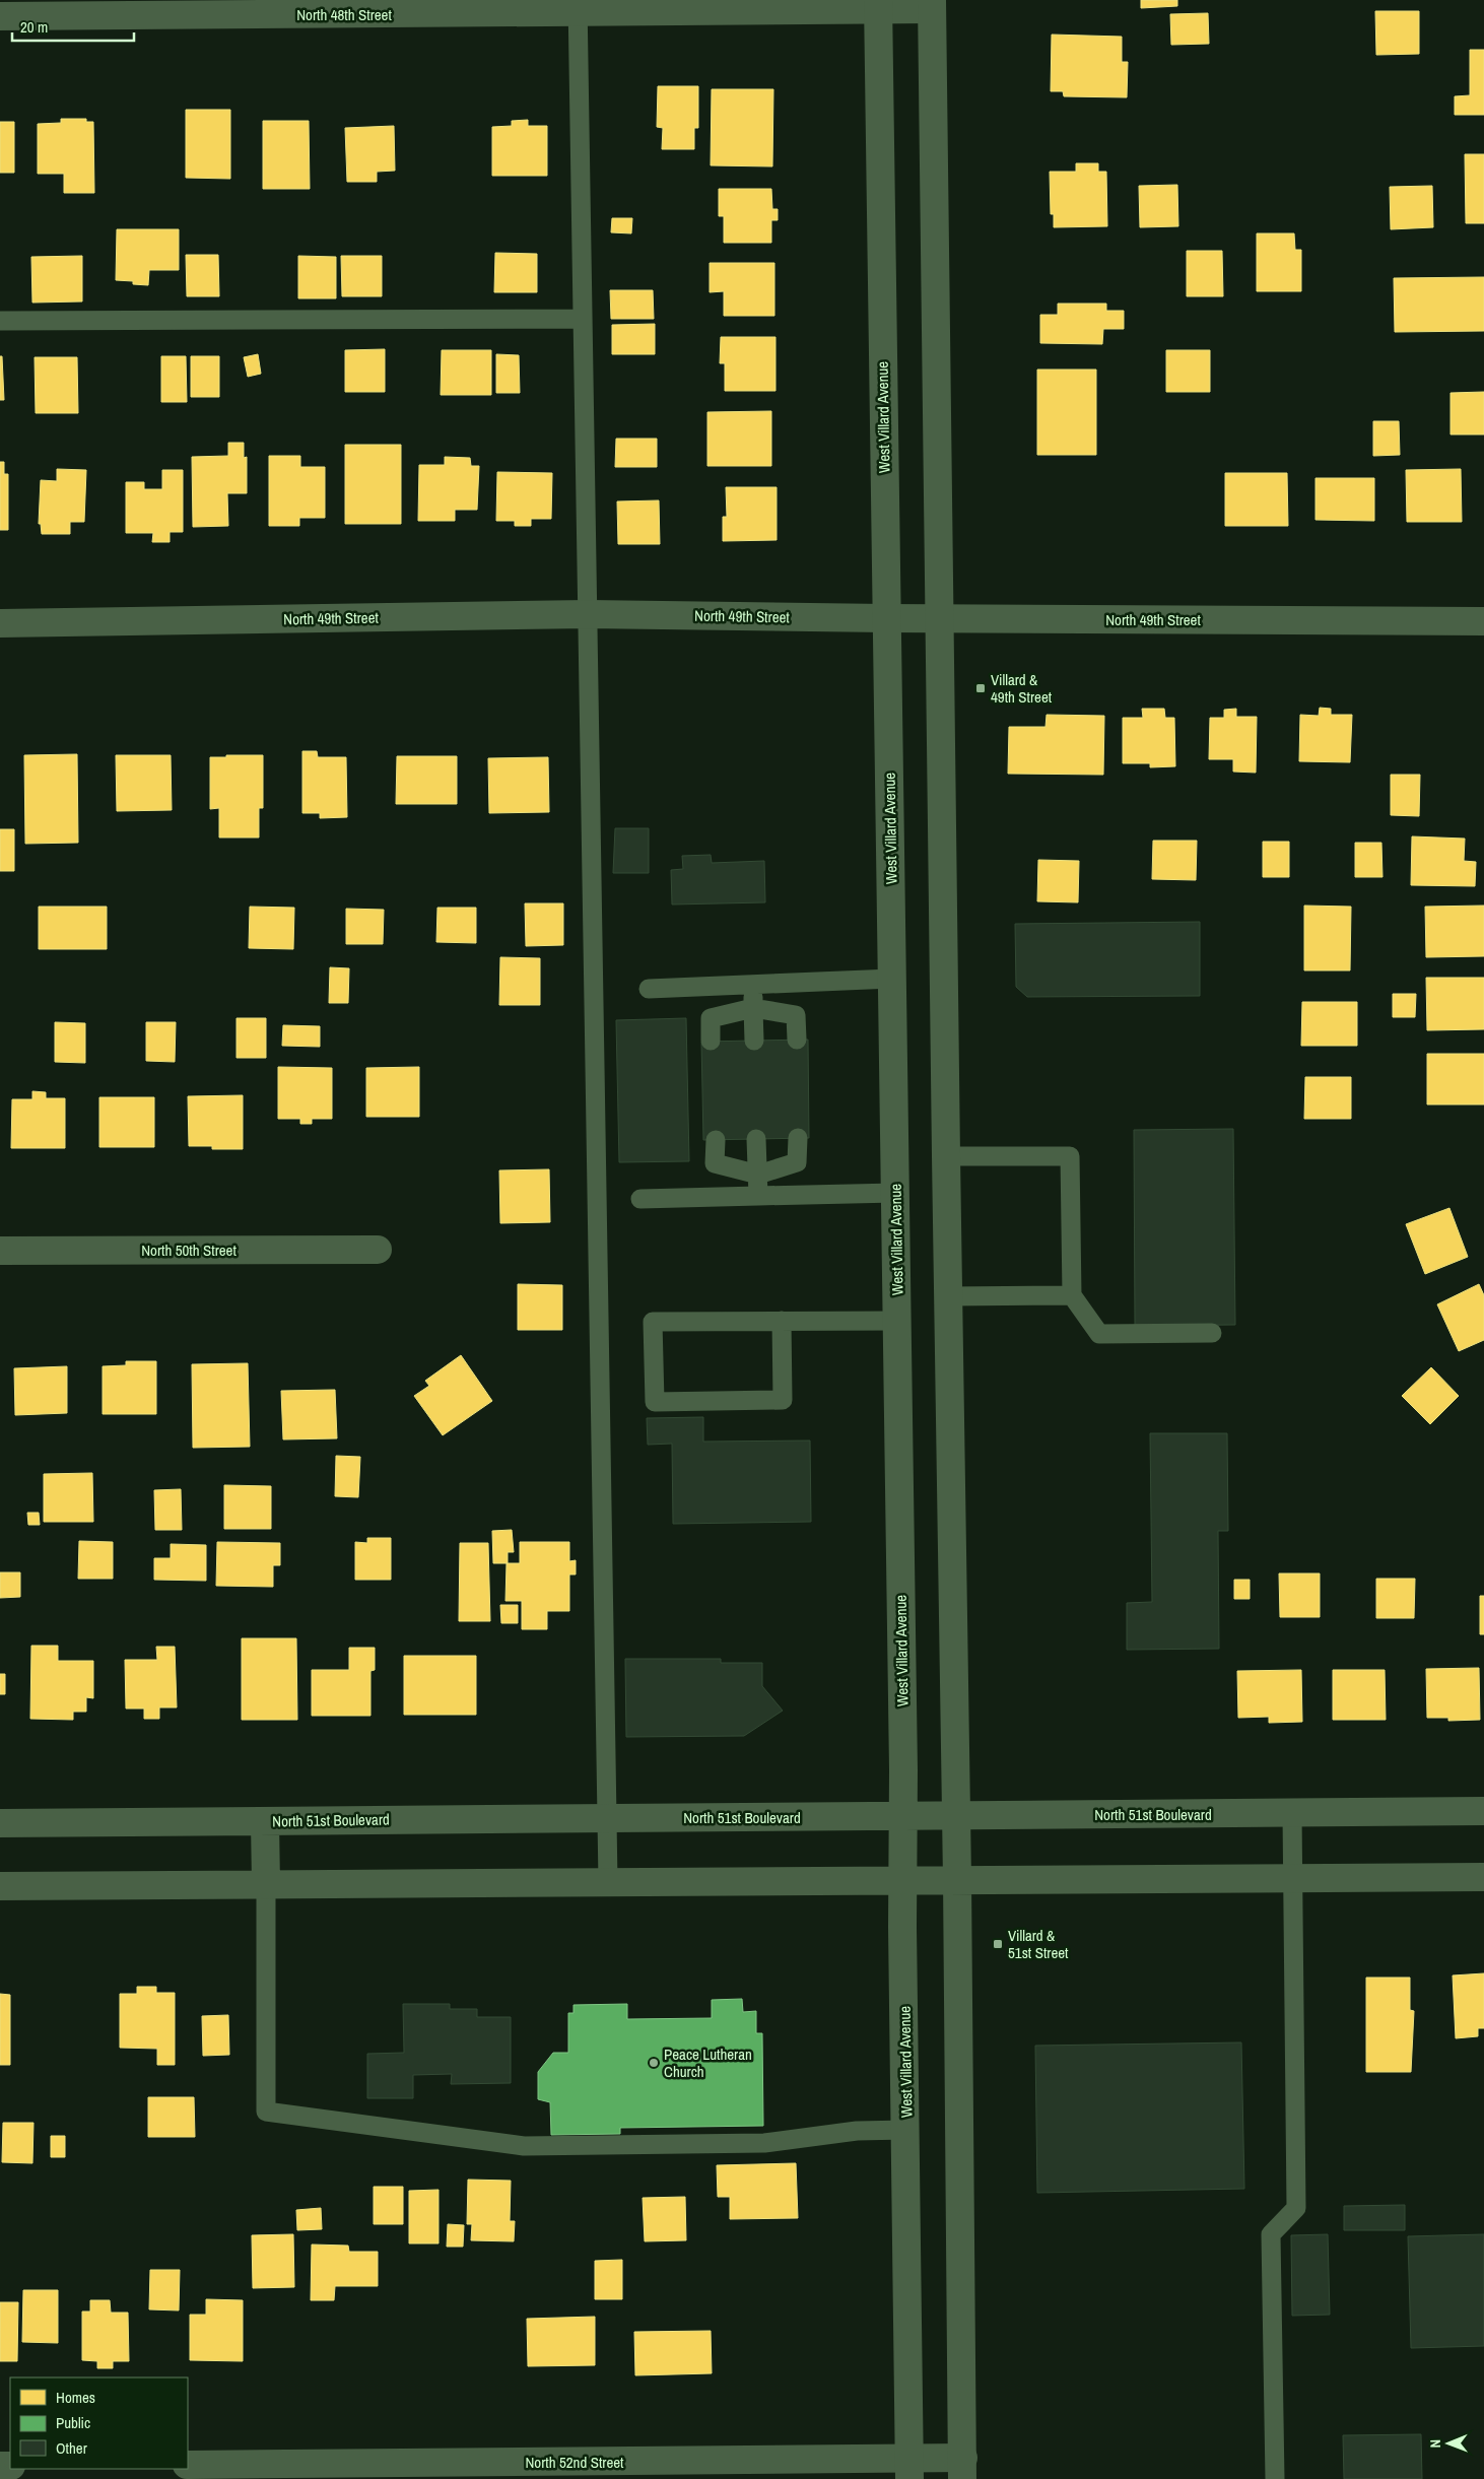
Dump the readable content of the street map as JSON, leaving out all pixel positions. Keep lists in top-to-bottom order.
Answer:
{
  "streets": {
    "street": [
      "North 48th Street",
      "West Villard Avenue",
      "North 49th Street",
      "North 50th Street",
      "North 51st Boulevard",
      "North 52nd Street"
    ]
  },
  "crossings": [
    ["North 48th Street", "West Villard Avenue"],
    ["West Villard Avenue", "North 49th Street"],
    ["West Villard Avenue", "North 51st Boulevard"],
    ["West Villard Avenue", "North 52nd Street"]
  ],
  "places": {
    "transit": ["Villard & 49th Street", "Villard & 51st Street"],
    "other": ["Peace Lutheran Church"]
  },
  "legend": ["Homes", "Public", "Other"],
  "scale_bar": "20 m",
  "north": "left"
}
